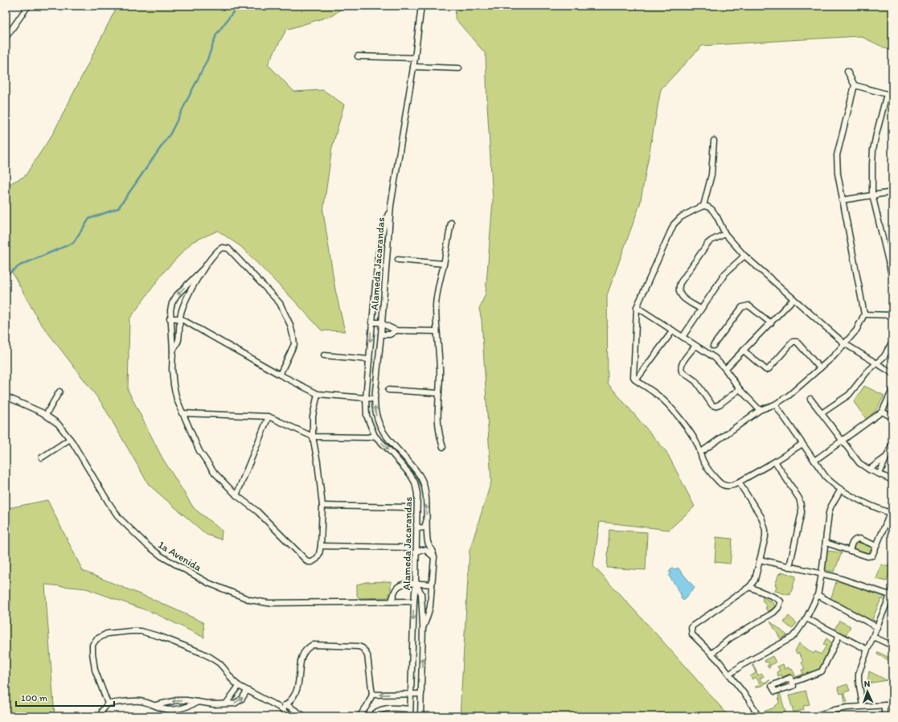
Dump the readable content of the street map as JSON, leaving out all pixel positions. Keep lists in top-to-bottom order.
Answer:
{
  "streets": {
    "street": ["Alameda Jacarandas", "1a Avenida"]
  },
  "crossings": [
    ["Alameda Jacarandas", "1a Avenida"]
  ],
  "scale_bar": "100 m",
  "north": "top"
}
